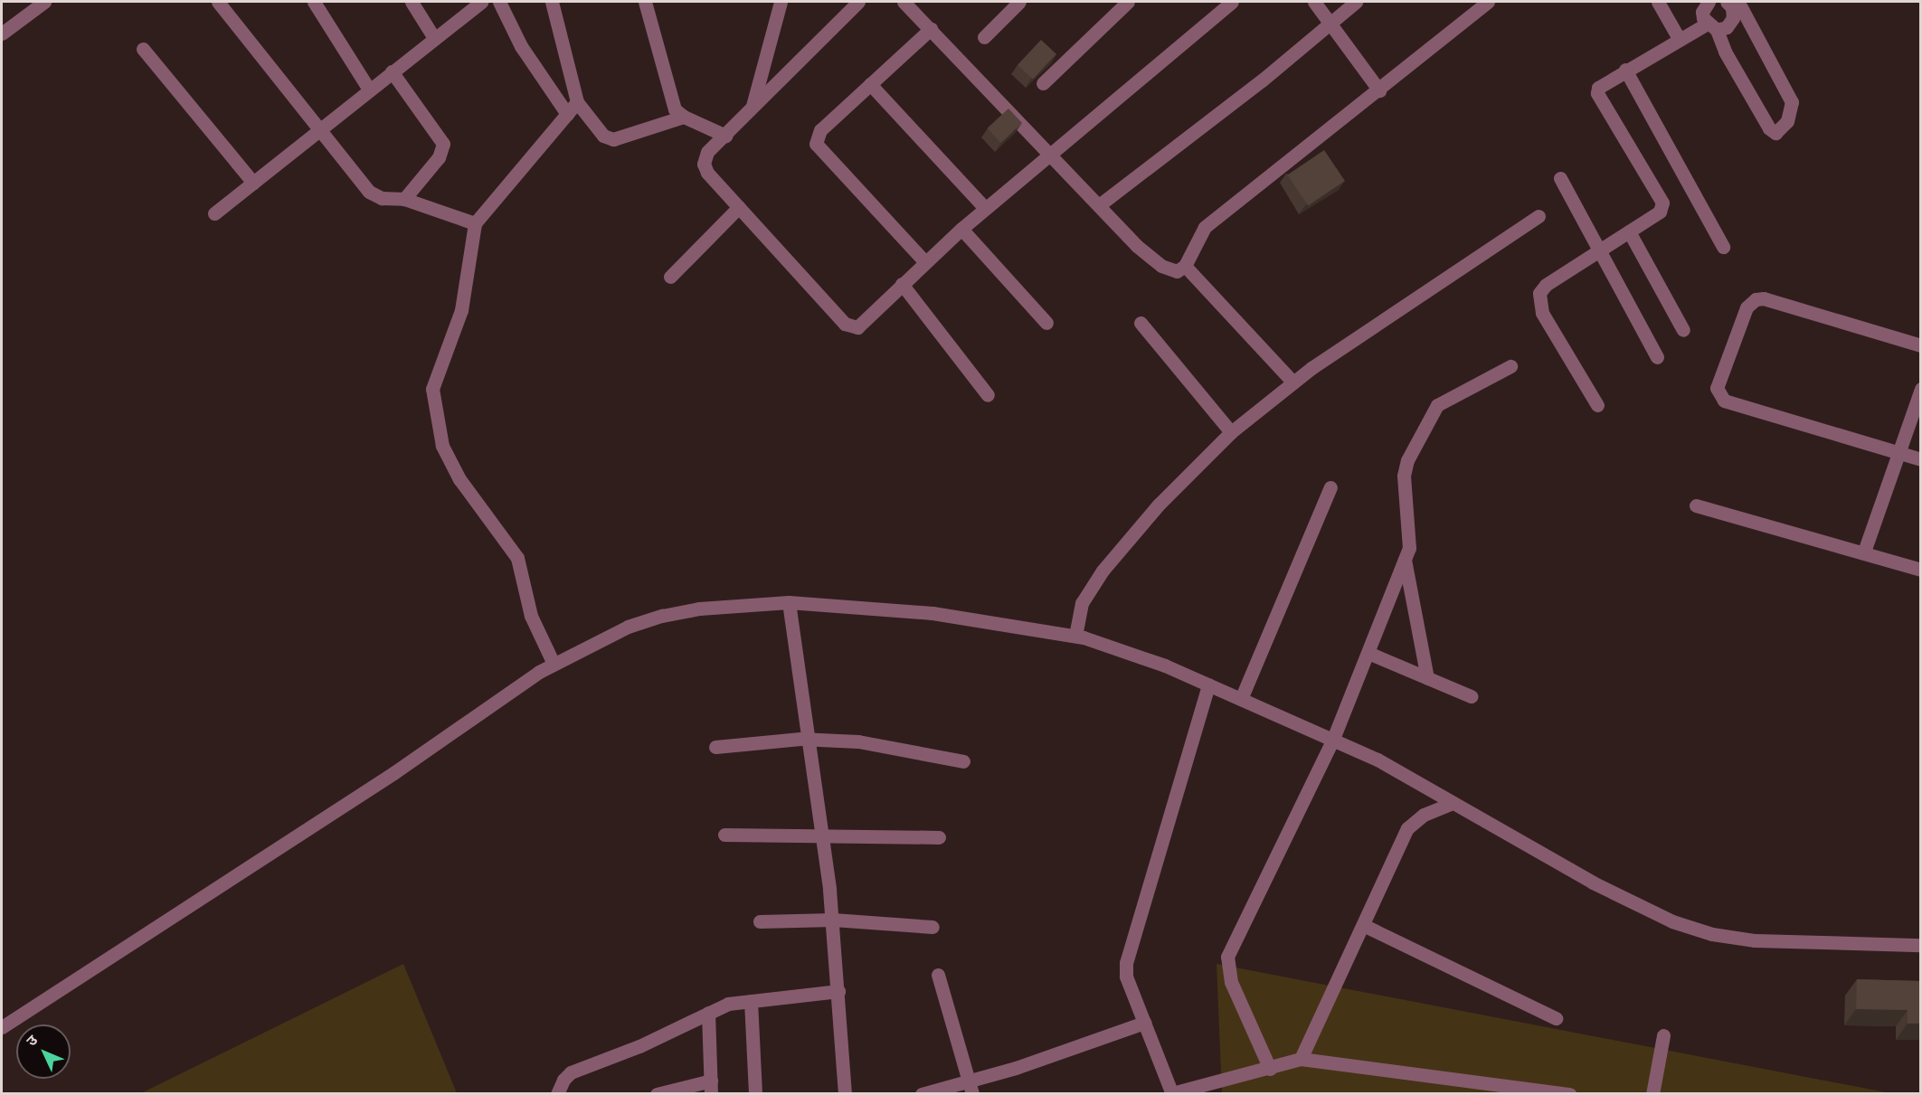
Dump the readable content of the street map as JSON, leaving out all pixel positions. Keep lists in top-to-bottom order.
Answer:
{
  "north": "top left"
}
